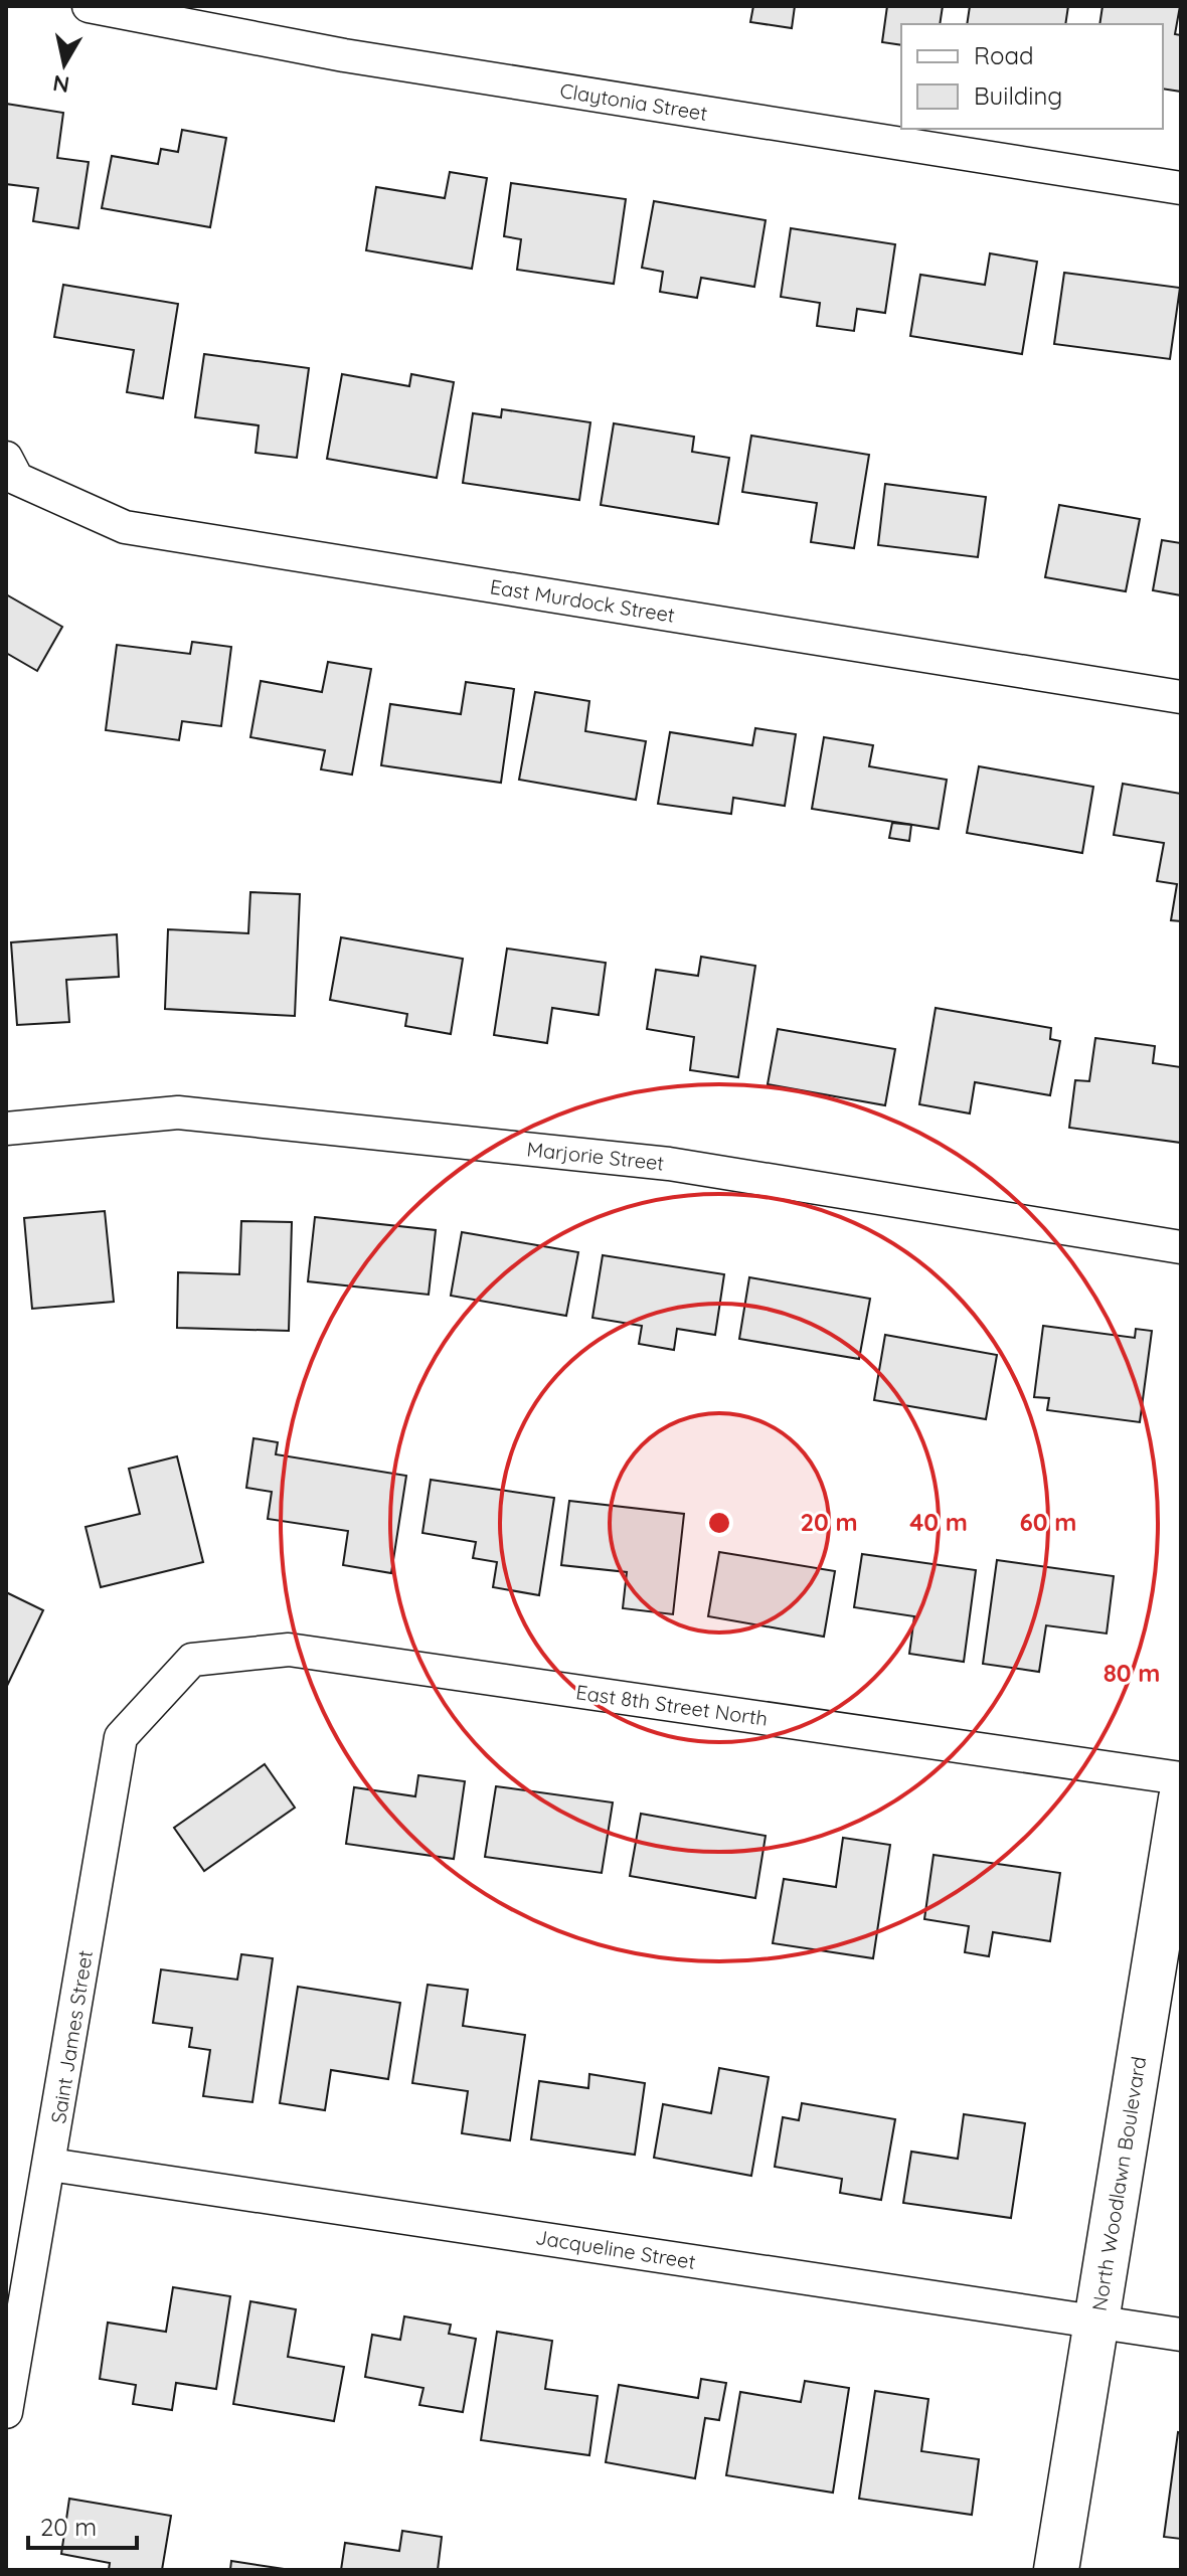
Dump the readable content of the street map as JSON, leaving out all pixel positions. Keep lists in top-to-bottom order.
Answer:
{
  "streets": {
    "main road": ["North Woodlawn Boulevard"],
    "street": [
      "Claytonia Street",
      "East Murdock Street",
      "Marjorie Street",
      "East 8th Street North",
      "Saint James Street",
      "Jacqueline Street"
    ]
  },
  "crossings": [
    ["East 8th Street North", "Saint James Street"],
    ["Saint James Street", "Jacqueline Street"],
    ["North Woodlawn Boulevard", "Jacqueline Street"]
  ],
  "legend": ["Road", "Building"],
  "scale_bar": "20 m",
  "north": "bottom",
  "rings": [
    "20 m",
    "40 m",
    "60 m",
    "80 m"
  ]
}
